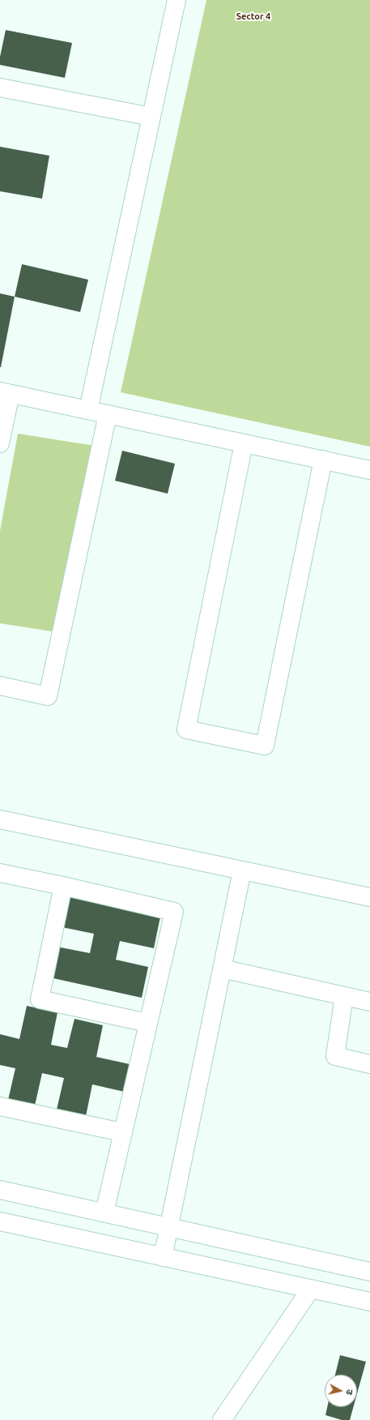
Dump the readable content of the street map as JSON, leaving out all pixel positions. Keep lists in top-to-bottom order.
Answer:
{
  "districts": ["Sector 4"],
  "north": "right"
}
